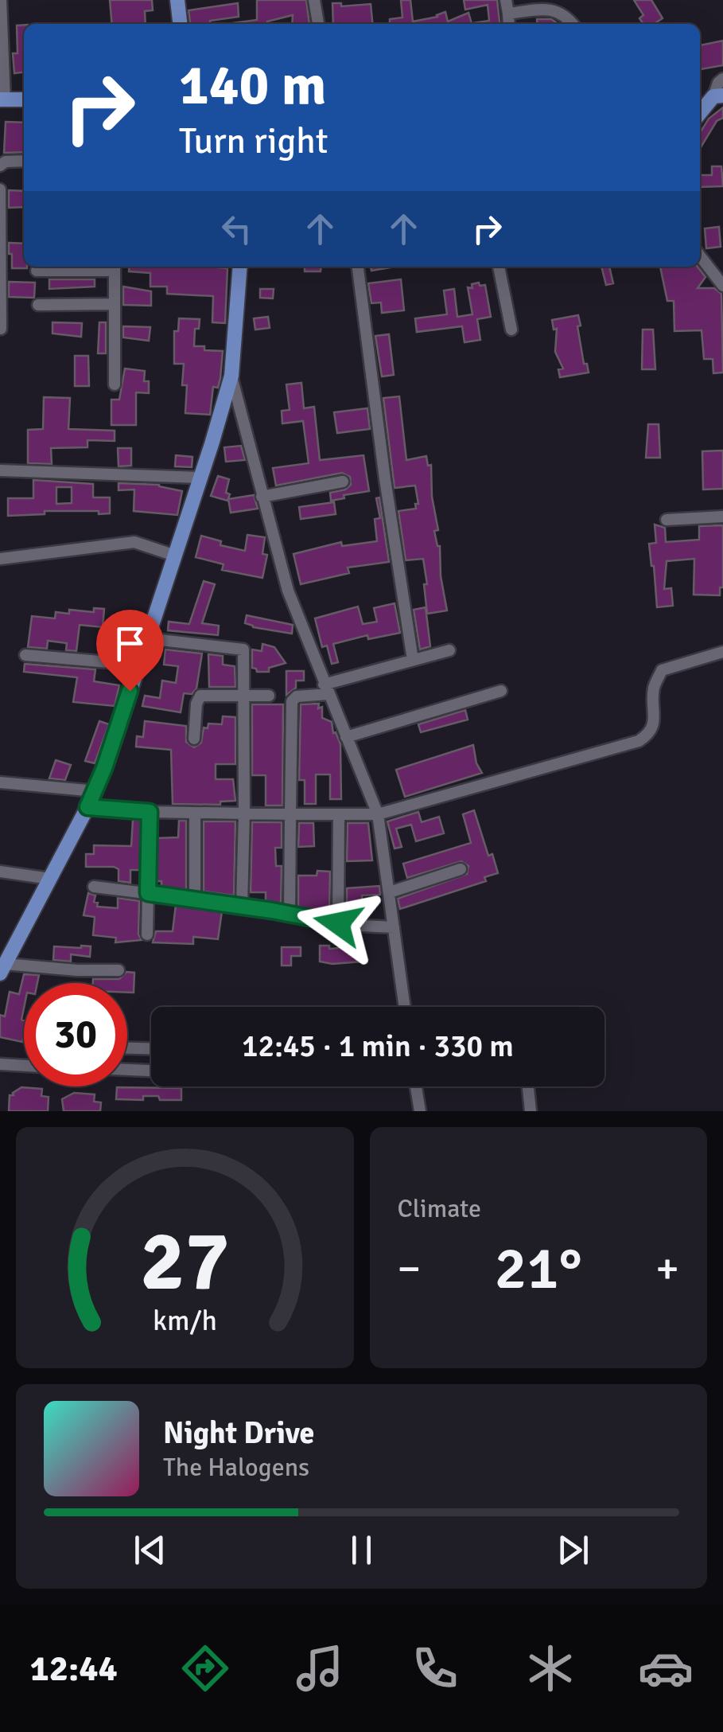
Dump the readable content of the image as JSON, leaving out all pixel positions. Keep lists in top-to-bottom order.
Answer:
{
  "page": {
    "turn": ["140 m", "Turn right"],
    "limit": "30",
    "trip": "12:45 · 1 min · 330 m",
    "tile": "Climate",
    "heat": ["−", "21°", "+"],
    "song": ["Night Drive", "The Halogens"],
    "tabs": "12:44",
    "gauge": ["27", "km/h"]
  }
}
